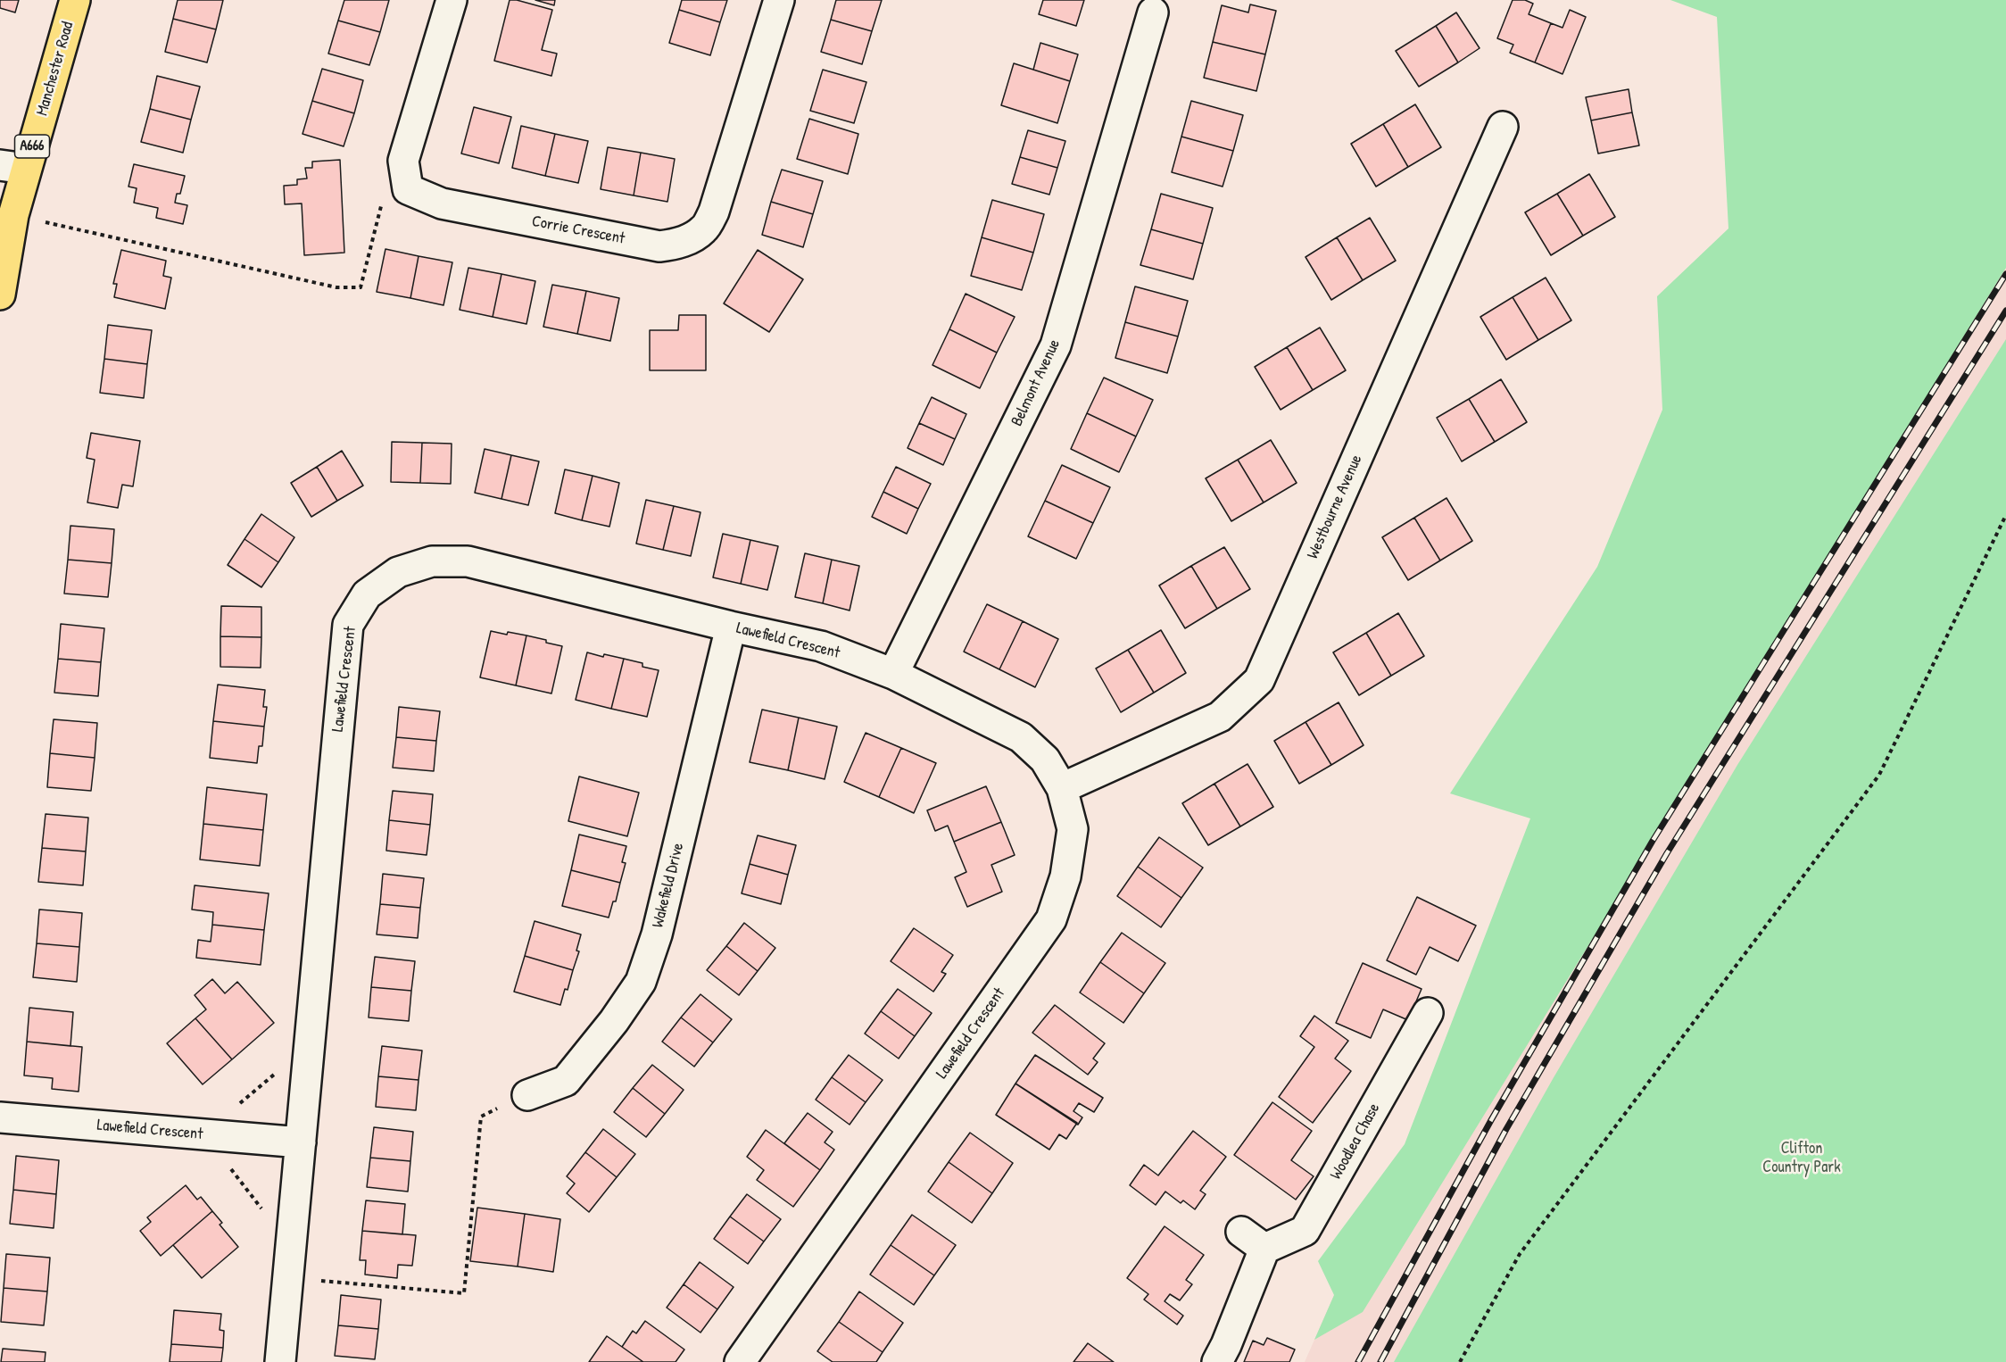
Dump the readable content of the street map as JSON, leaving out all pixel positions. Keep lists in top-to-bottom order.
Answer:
{
  "streets": {
    "main road": ["Manchester Road", "A666"],
    "street": [
      "Corrie Crescent",
      "Belmont Avenue",
      "Westbourne Avenue",
      "Lawefield Crescent",
      "Wakefield Drive",
      "Woodlea Chase"
    ]
  },
  "crossings": [
    ["Belmont Avenue", "Lawefield Crescent"],
    ["Westbourne Avenue", "Lawefield Crescent"],
    ["Lawefield Crescent", "Wakefield Drive"]
  ],
  "parks": ["Clifton Country Park"]
}
